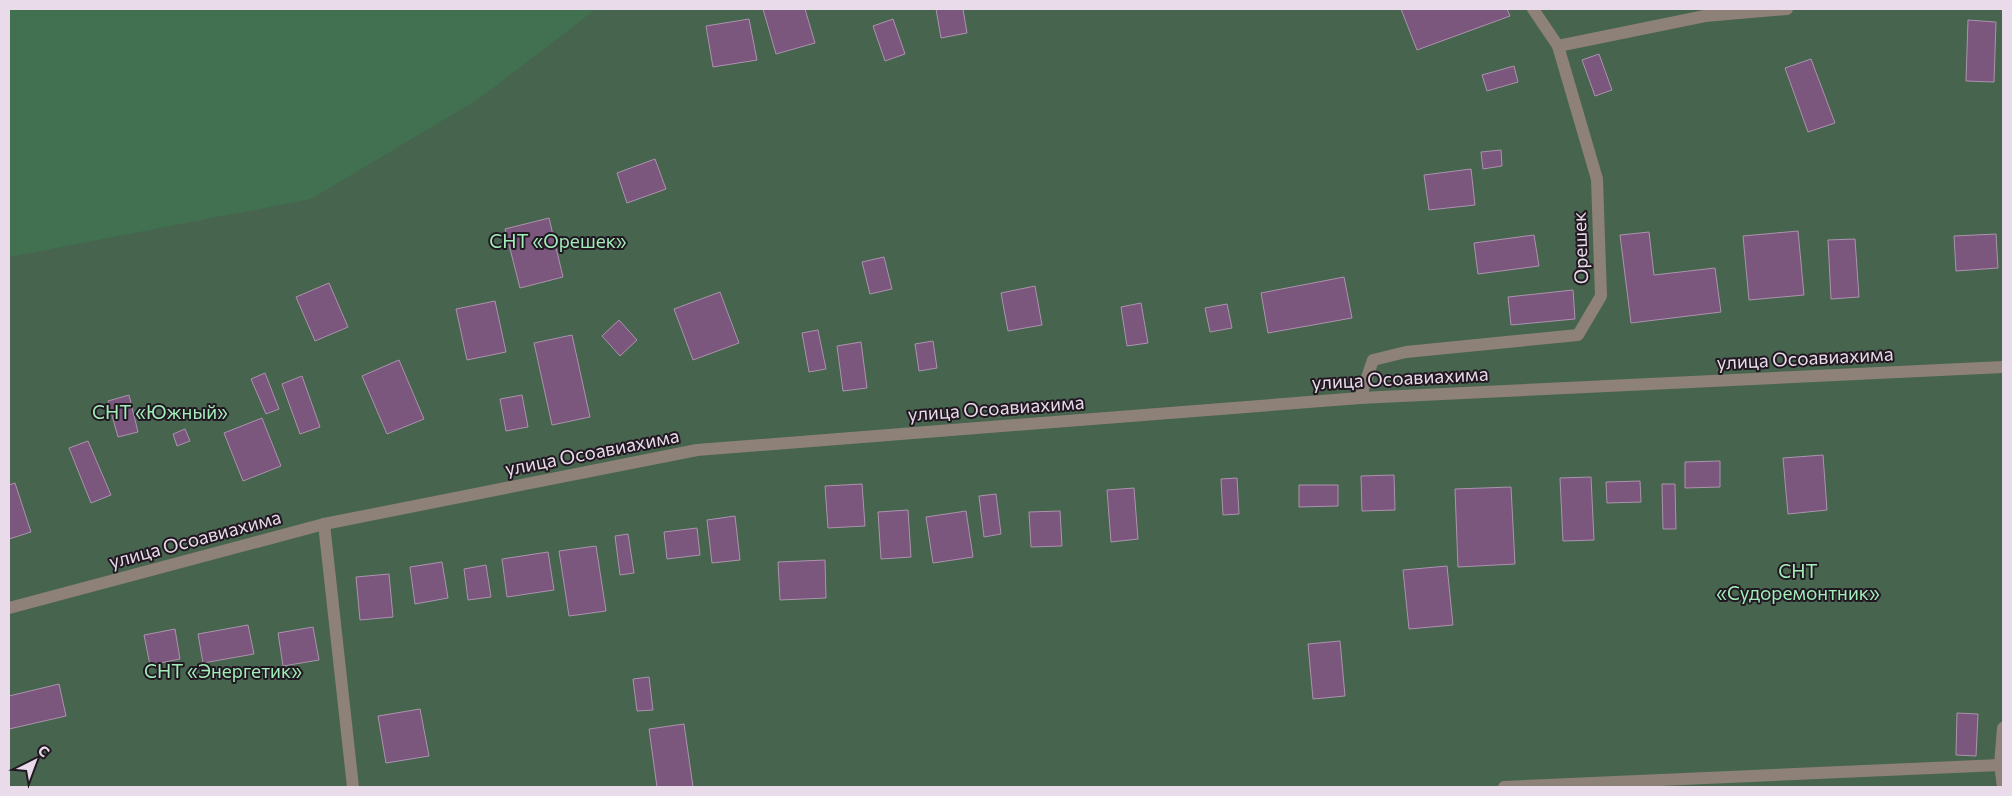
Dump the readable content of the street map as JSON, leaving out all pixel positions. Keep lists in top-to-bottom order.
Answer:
{
  "streets": {
    "street": ["Орешек", "улица Осоавиахима"]
  },
  "crossings": [
    ["Орешек", "улица Осоавиахима"]
  ],
  "parks": [
    "СНТ «Орешек»",
    "СНТ «Южный»",
    "СНТ «Судоремонтник»",
    "СНТ «Энергетик»"
  ],
  "north": "top right"
}
